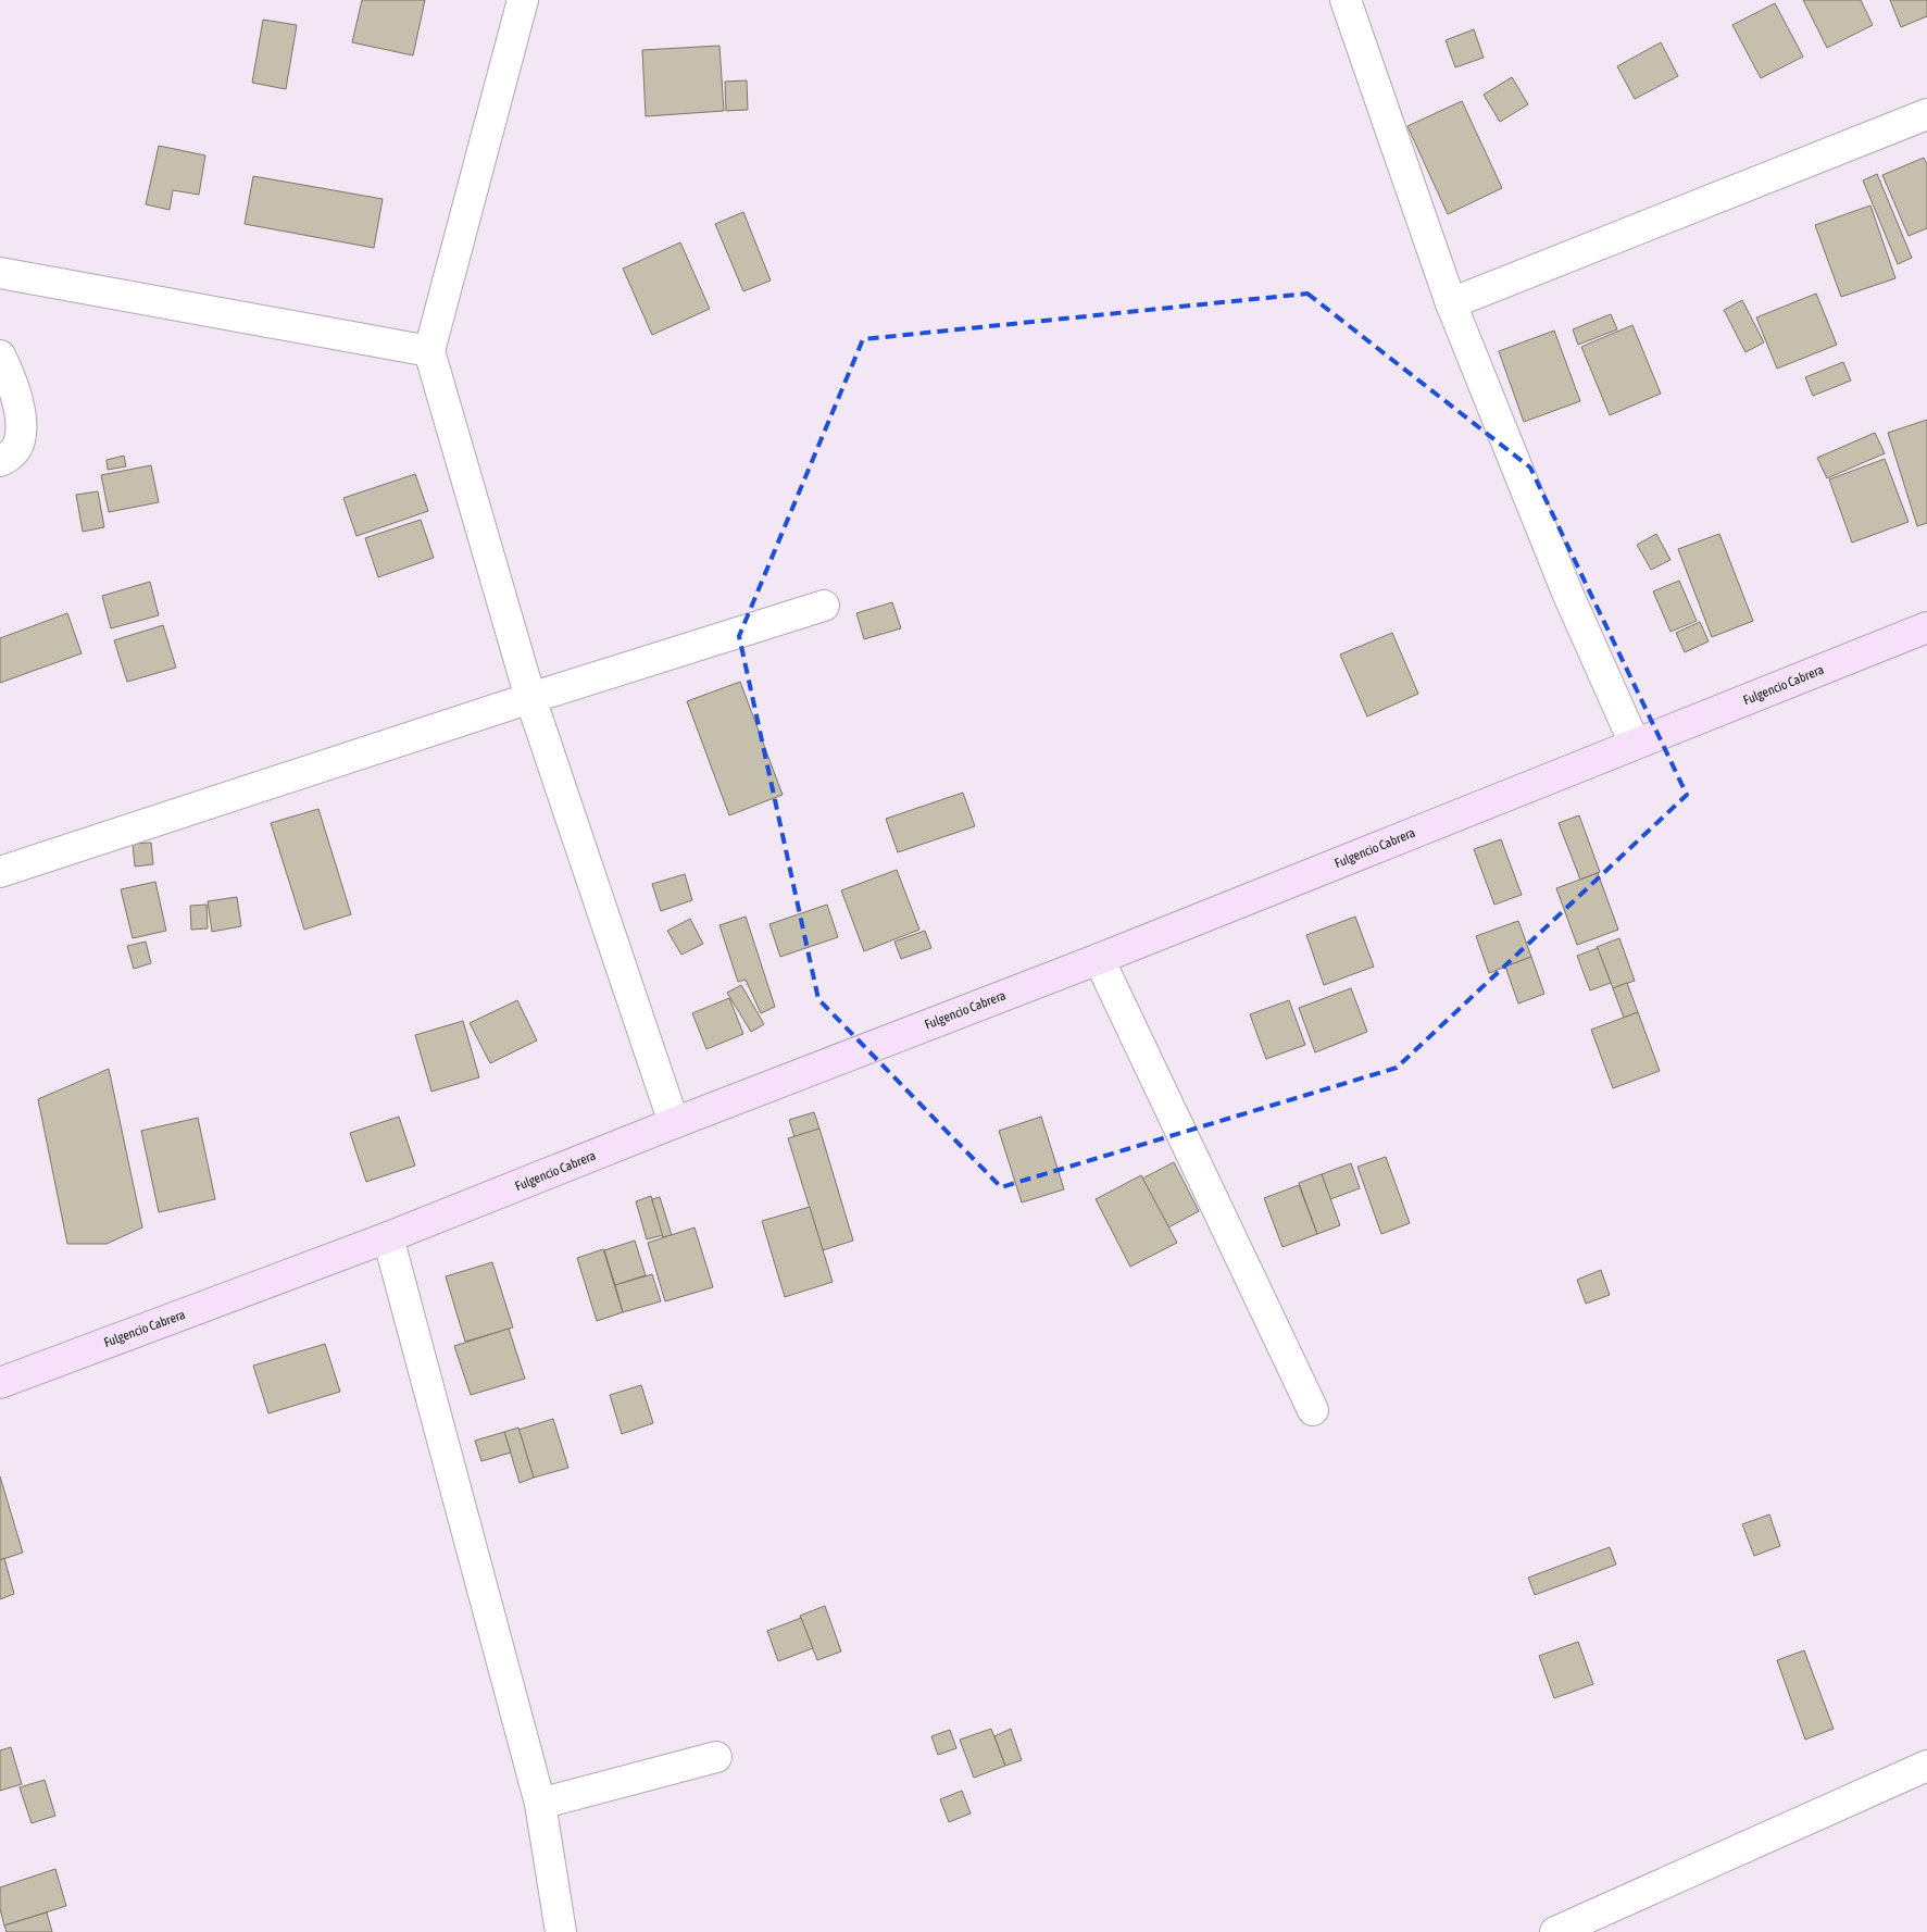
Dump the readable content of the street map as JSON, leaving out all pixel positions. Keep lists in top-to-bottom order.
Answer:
{
  "streets": {
    "main road": ["Fulgencio Cabrera"]
  }
}
